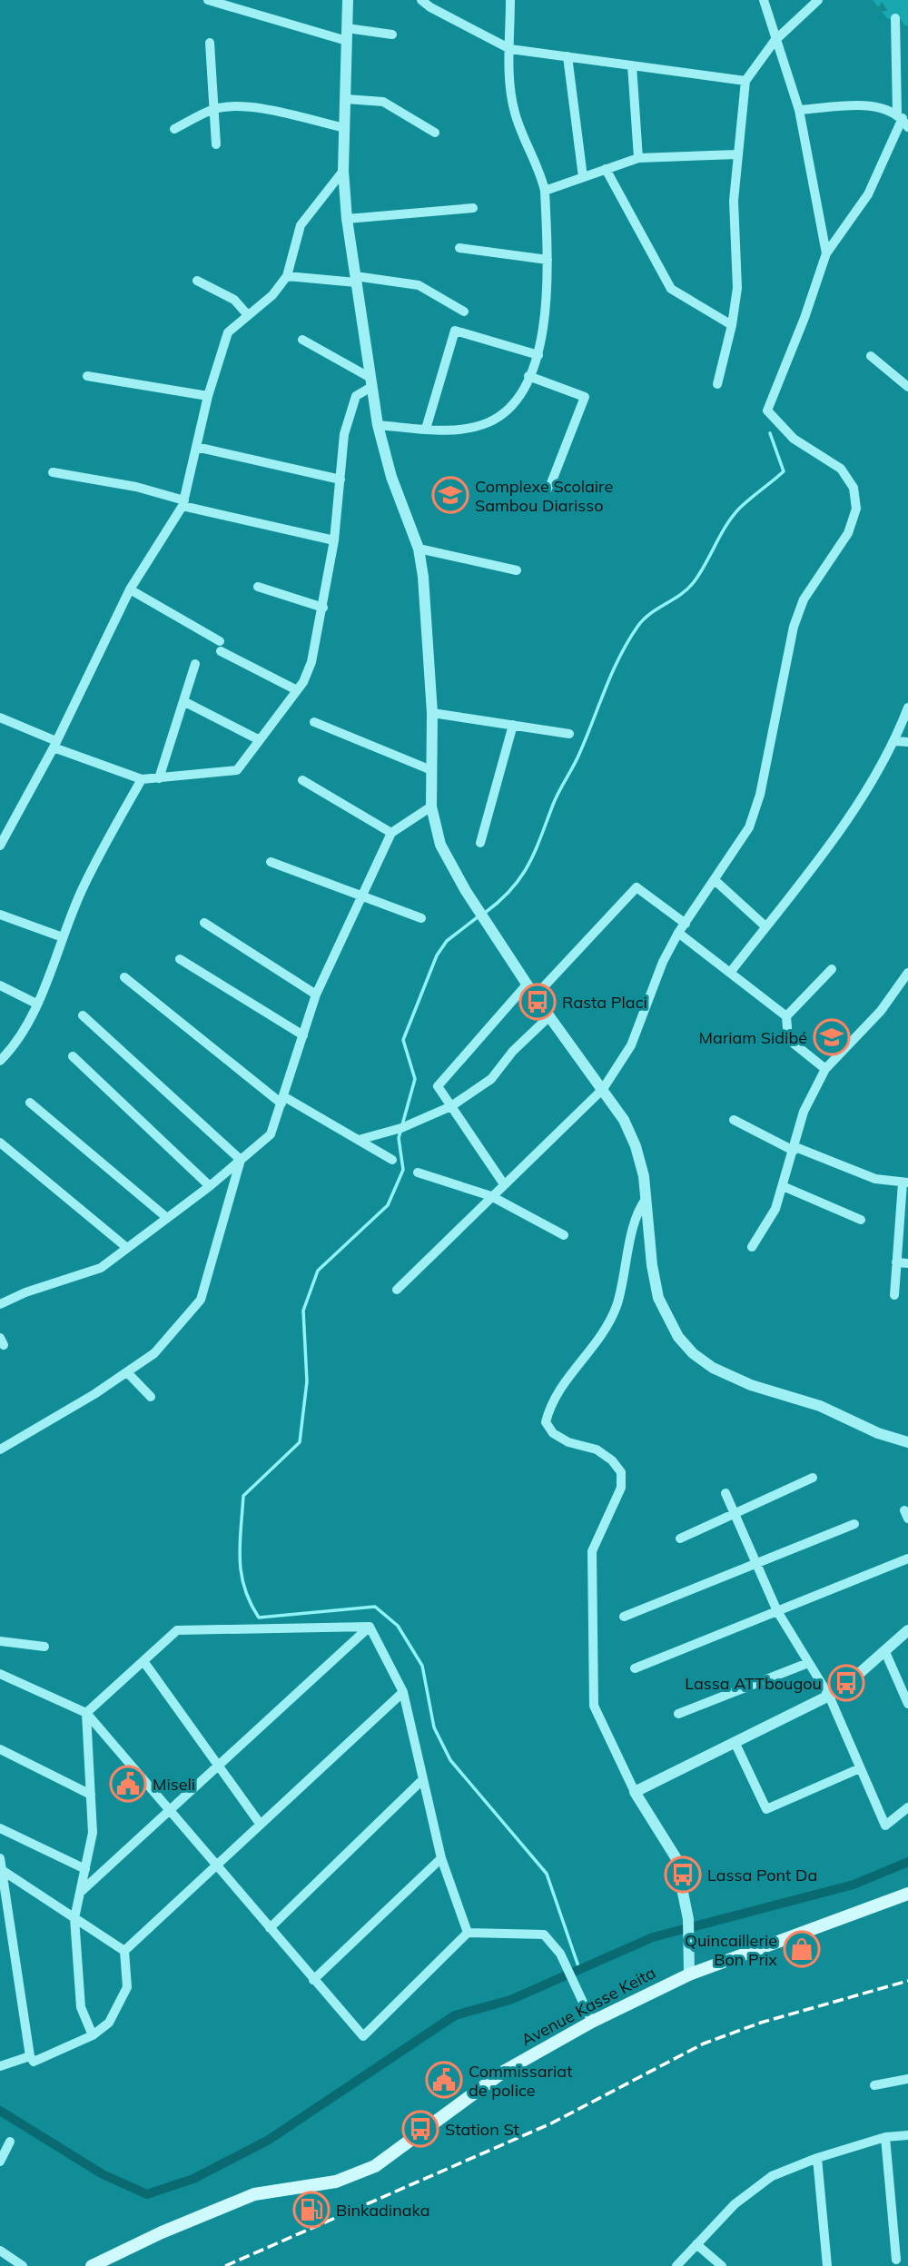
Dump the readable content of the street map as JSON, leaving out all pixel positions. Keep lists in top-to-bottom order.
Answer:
{
  "streets": {
    "main road": ["Avenue Kasse Keita"]
  },
  "places": {
    "school or university": ["Complexe Scolaire Sambou Diarisso", "Mariam Sidibé"],
    "bus stop": [
      "Rasta Placi",
      "Lassa ATTbougou",
      "Lassa Pont Da",
      "Station St"
    ],
    "public building": ["Miseli", "Commissariat de police"],
    "shop": ["Quincaillerie Bon Prix"],
    "fuel station": ["Binkadinaka"]
  }
}
